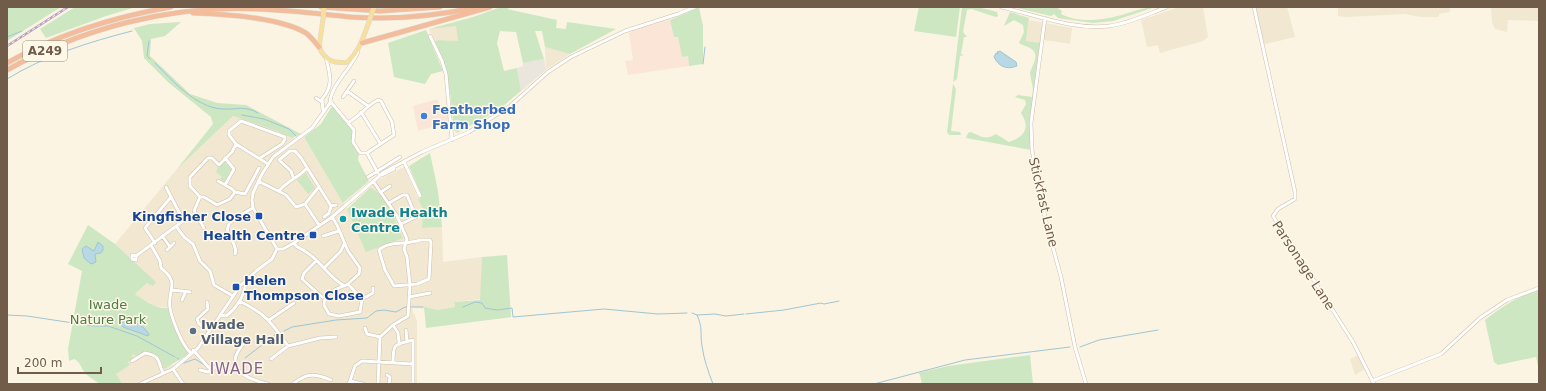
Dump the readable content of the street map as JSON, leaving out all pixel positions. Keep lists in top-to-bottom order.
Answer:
{
  "streets": {
    "highway": ["A249"],
    "street": ["Stickfast Lane", "Parsonage Lane"]
  },
  "districts": ["IWADE"],
  "parks": ["Iwade Nature Park"],
  "places": {
    "other": ["Featherbed Farm Shop", "Iwade Health Centre", "Iwade Village Hall"],
    "transit": ["Kingfisher Close", "Health Centre", "Helen Thompson Close"]
  },
  "scale_bar": "200 m"
}
